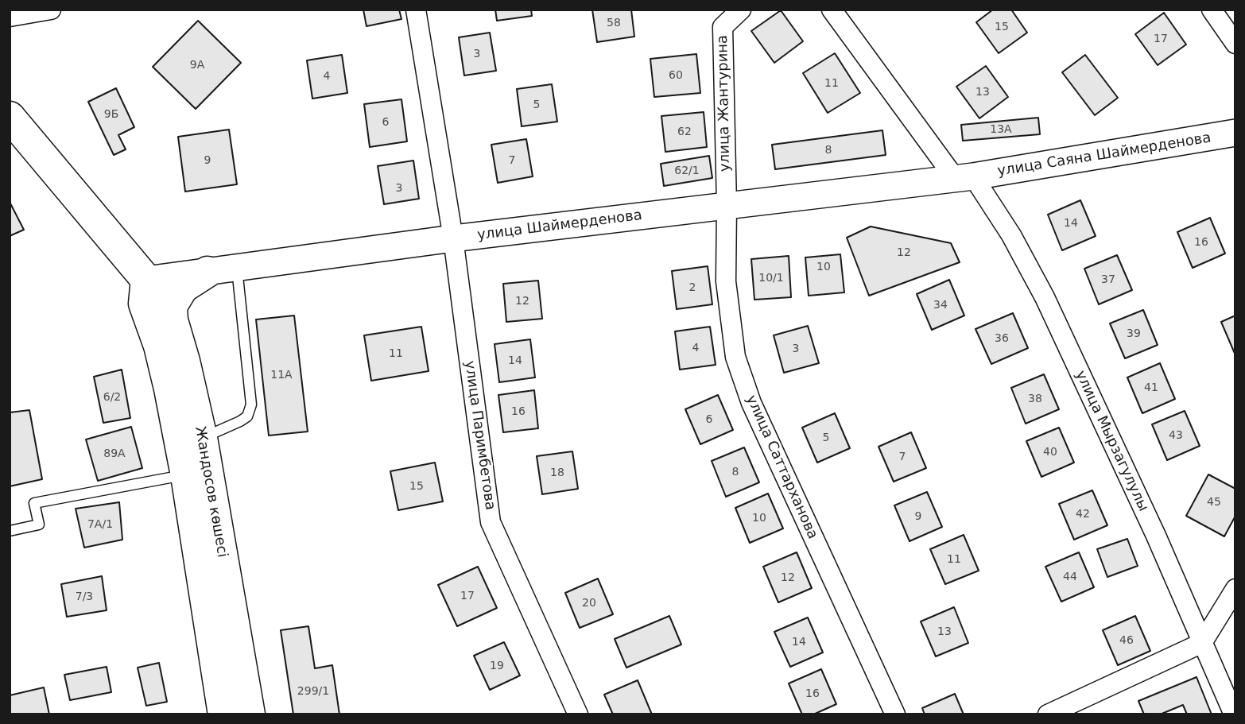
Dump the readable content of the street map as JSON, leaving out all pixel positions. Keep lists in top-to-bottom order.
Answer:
{
  "streets": {
    "main road": ["Жандосов көшесі"],
    "street": [
      "улица Жантурина",
      "улица Саяна Шаймерденова",
      "улица Шаймерденова",
      "улица Паримбетова",
      "улица Мырзагулулы",
      "улица Саттарханова"
    ]
  },
  "crossings": [
    ["улица Жантурина", "улица Шаймерденова"],
    ["улица Жантурина", "улица Саттарханова"],
    ["улица Саяна Шаймерденова", "улица Шаймерденова"],
    ["улица Саяна Шаймерденова", "улица Мырзагулулы"],
    ["улица Шаймерденова", "улица Паримбетова"],
    ["улица Шаймерденова", "улица Мырзагулулы"],
    ["улица Шаймерденова", "улица Саттарханова"],
    ["улица Шаймерденова", "Жандосов көшесі"]
  ],
  "house_numbers": [
    "58",
    "15",
    "17",
    "3",
    "9А",
    "60",
    "4",
    "11",
    "13",
    "5",
    "9Б",
    "6",
    "13А",
    "62",
    "8",
    "9",
    "7",
    "62/1",
    "3",
    "14",
    "16",
    "12",
    "10",
    "10/1",
    "37",
    "2",
    "12",
    "34",
    "39",
    "36",
    "4",
    "3",
    "11",
    "14",
    "11А",
    "41",
    "6/2",
    "38",
    "16",
    "6",
    "43",
    "5",
    "40",
    "89А",
    "7",
    "8",
    "18",
    "15",
    "45",
    "42",
    "9",
    "10",
    "7А/1",
    "11",
    "44",
    "12",
    "17",
    "7/3",
    "20",
    "13",
    "46",
    "14",
    "19",
    "299/1",
    "16"
  ]
}
